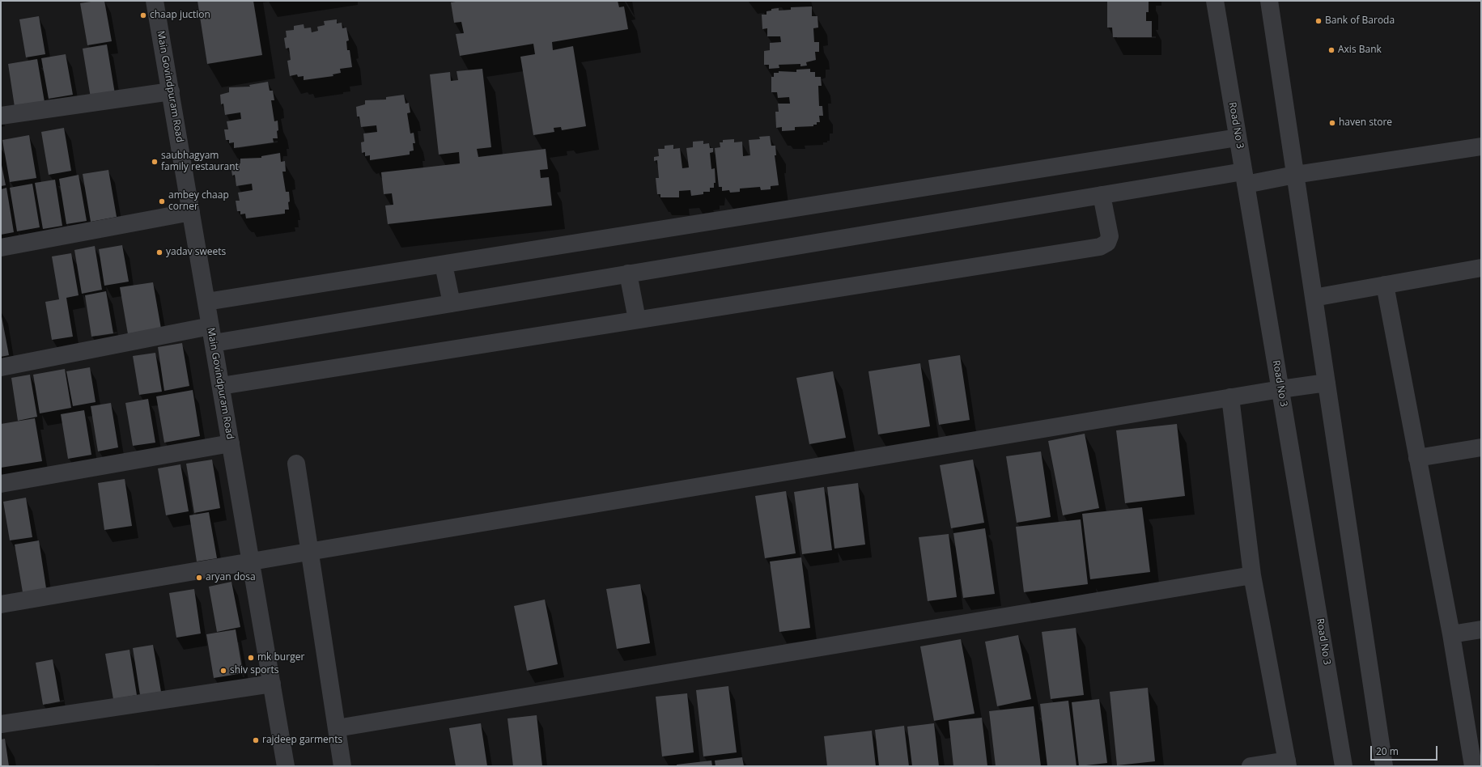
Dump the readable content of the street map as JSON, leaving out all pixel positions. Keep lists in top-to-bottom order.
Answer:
{
  "streets": {
    "street": ["Main Govindpuram Road", "Road No 3"]
  },
  "places": [
    "chaap juction",
    "Bank of Baroda",
    "Axis Bank",
    "haven store",
    "saubhagyam family restaurant",
    "ambey chaap corner",
    "yadav sweets",
    "aryan dosa",
    "mk burger",
    "shiv sports",
    "rajdeep garments"
  ],
  "scale_bar": "20 m"
}
